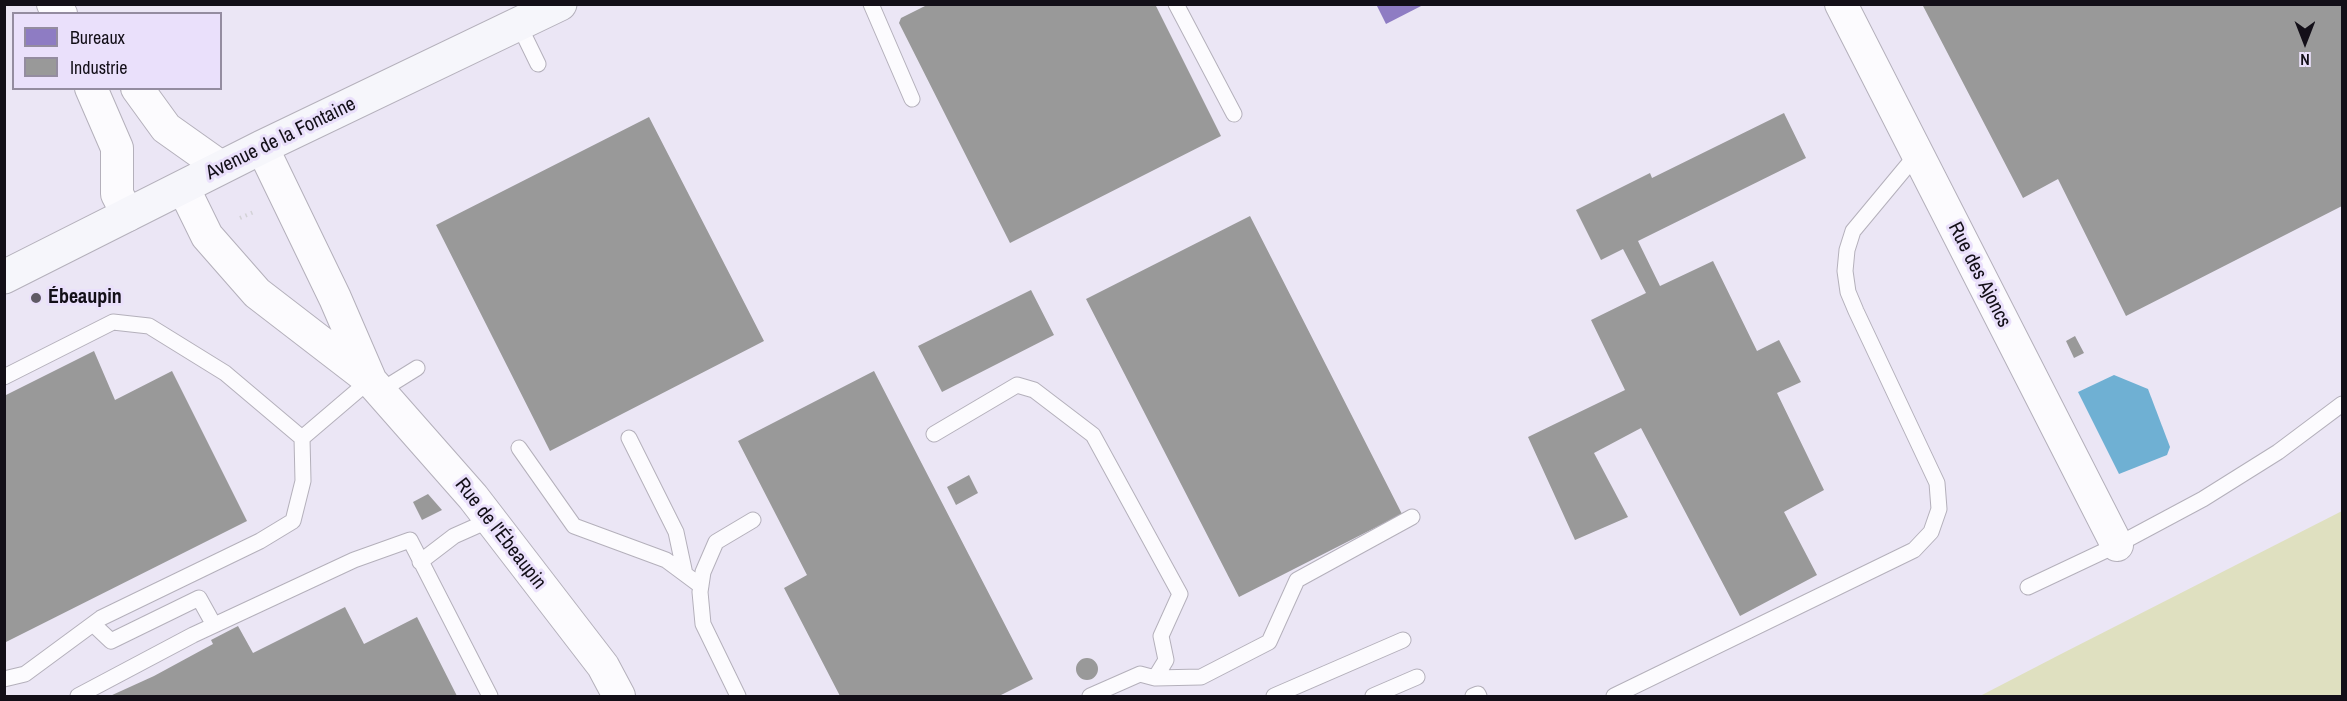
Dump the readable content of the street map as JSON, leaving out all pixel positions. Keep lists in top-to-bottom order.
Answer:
{
  "streets": {
    "street": ["Avenue de la Fontaine", "Rue des Ajoncs", "Rue de l'Ébeaupin"]
  },
  "crossings": [
    ["Avenue de la Fontaine", "Rue de l'Ébeaupin"]
  ],
  "places": ["Ébeaupin"],
  "legend": ["Bureaux", "Industrie"],
  "north": "bottom"
}
